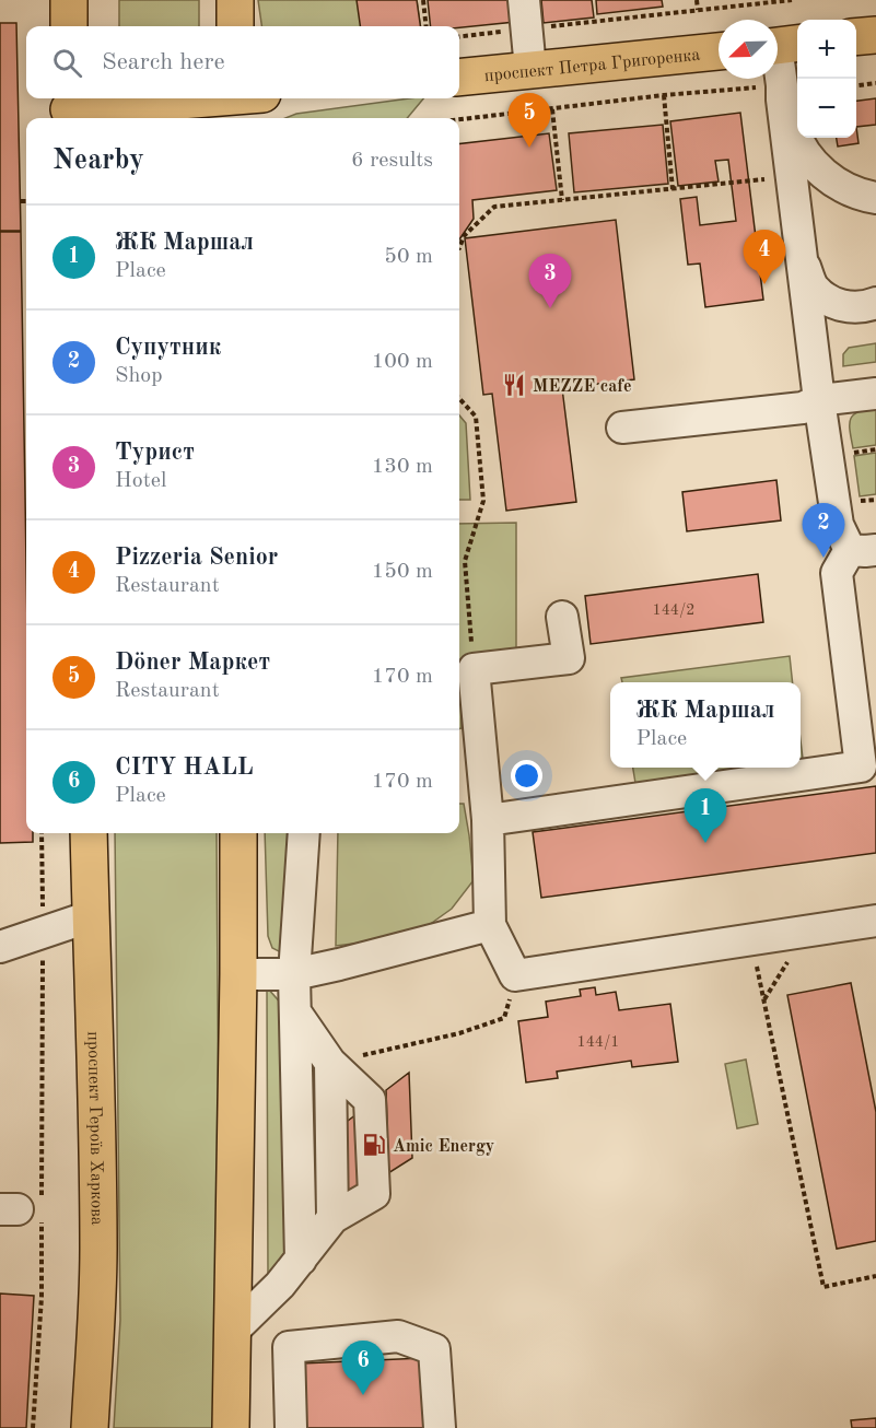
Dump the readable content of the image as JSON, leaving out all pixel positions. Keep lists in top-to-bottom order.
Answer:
{
  "streets": {
    "main road": ["проспект Петра Григоренка", "проспект Героїв Харкова"]
  },
  "places": {
    "restaurant": ["MEZZE cafe"],
    "fuel station": ["Amic Energy"]
  },
  "house_numbers": ["144/2", "144/1"],
  "north": "bottom left",
  "page": {
    "map_buttons": ["+", "−"],
    "search": "Search here",
    "pins": [
      "5",
      "4",
      "3",
      "2",
      "1",
      "6"
    ],
    "heading": ["Nearby", "6 results"],
    "list": [
      {
        "mark": "1",
        "name": "ЖК Маршал",
        "note": "Place",
        "value": "50 m"
      },
      {
        "mark": "2",
        "name": "Супутник",
        "note": "Shop",
        "value": "100 m"
      },
      {
        "mark": "3",
        "name": "Турист",
        "note": "Hotel",
        "value": "130 m"
      },
      {
        "mark": "4",
        "name": "Pizzeria Senior",
        "note": "Restaurant",
        "value": "150 m"
      },
      {
        "mark": "5",
        "name": "Döner Маркет",
        "note": "Restaurant",
        "value": "170 m"
      },
      {
        "mark": "6",
        "name": "CITY HALL",
        "note": "Place",
        "value": "170 m"
      }
    ],
    "popup": ["ЖК Маршал", "Place"]
  }
}
